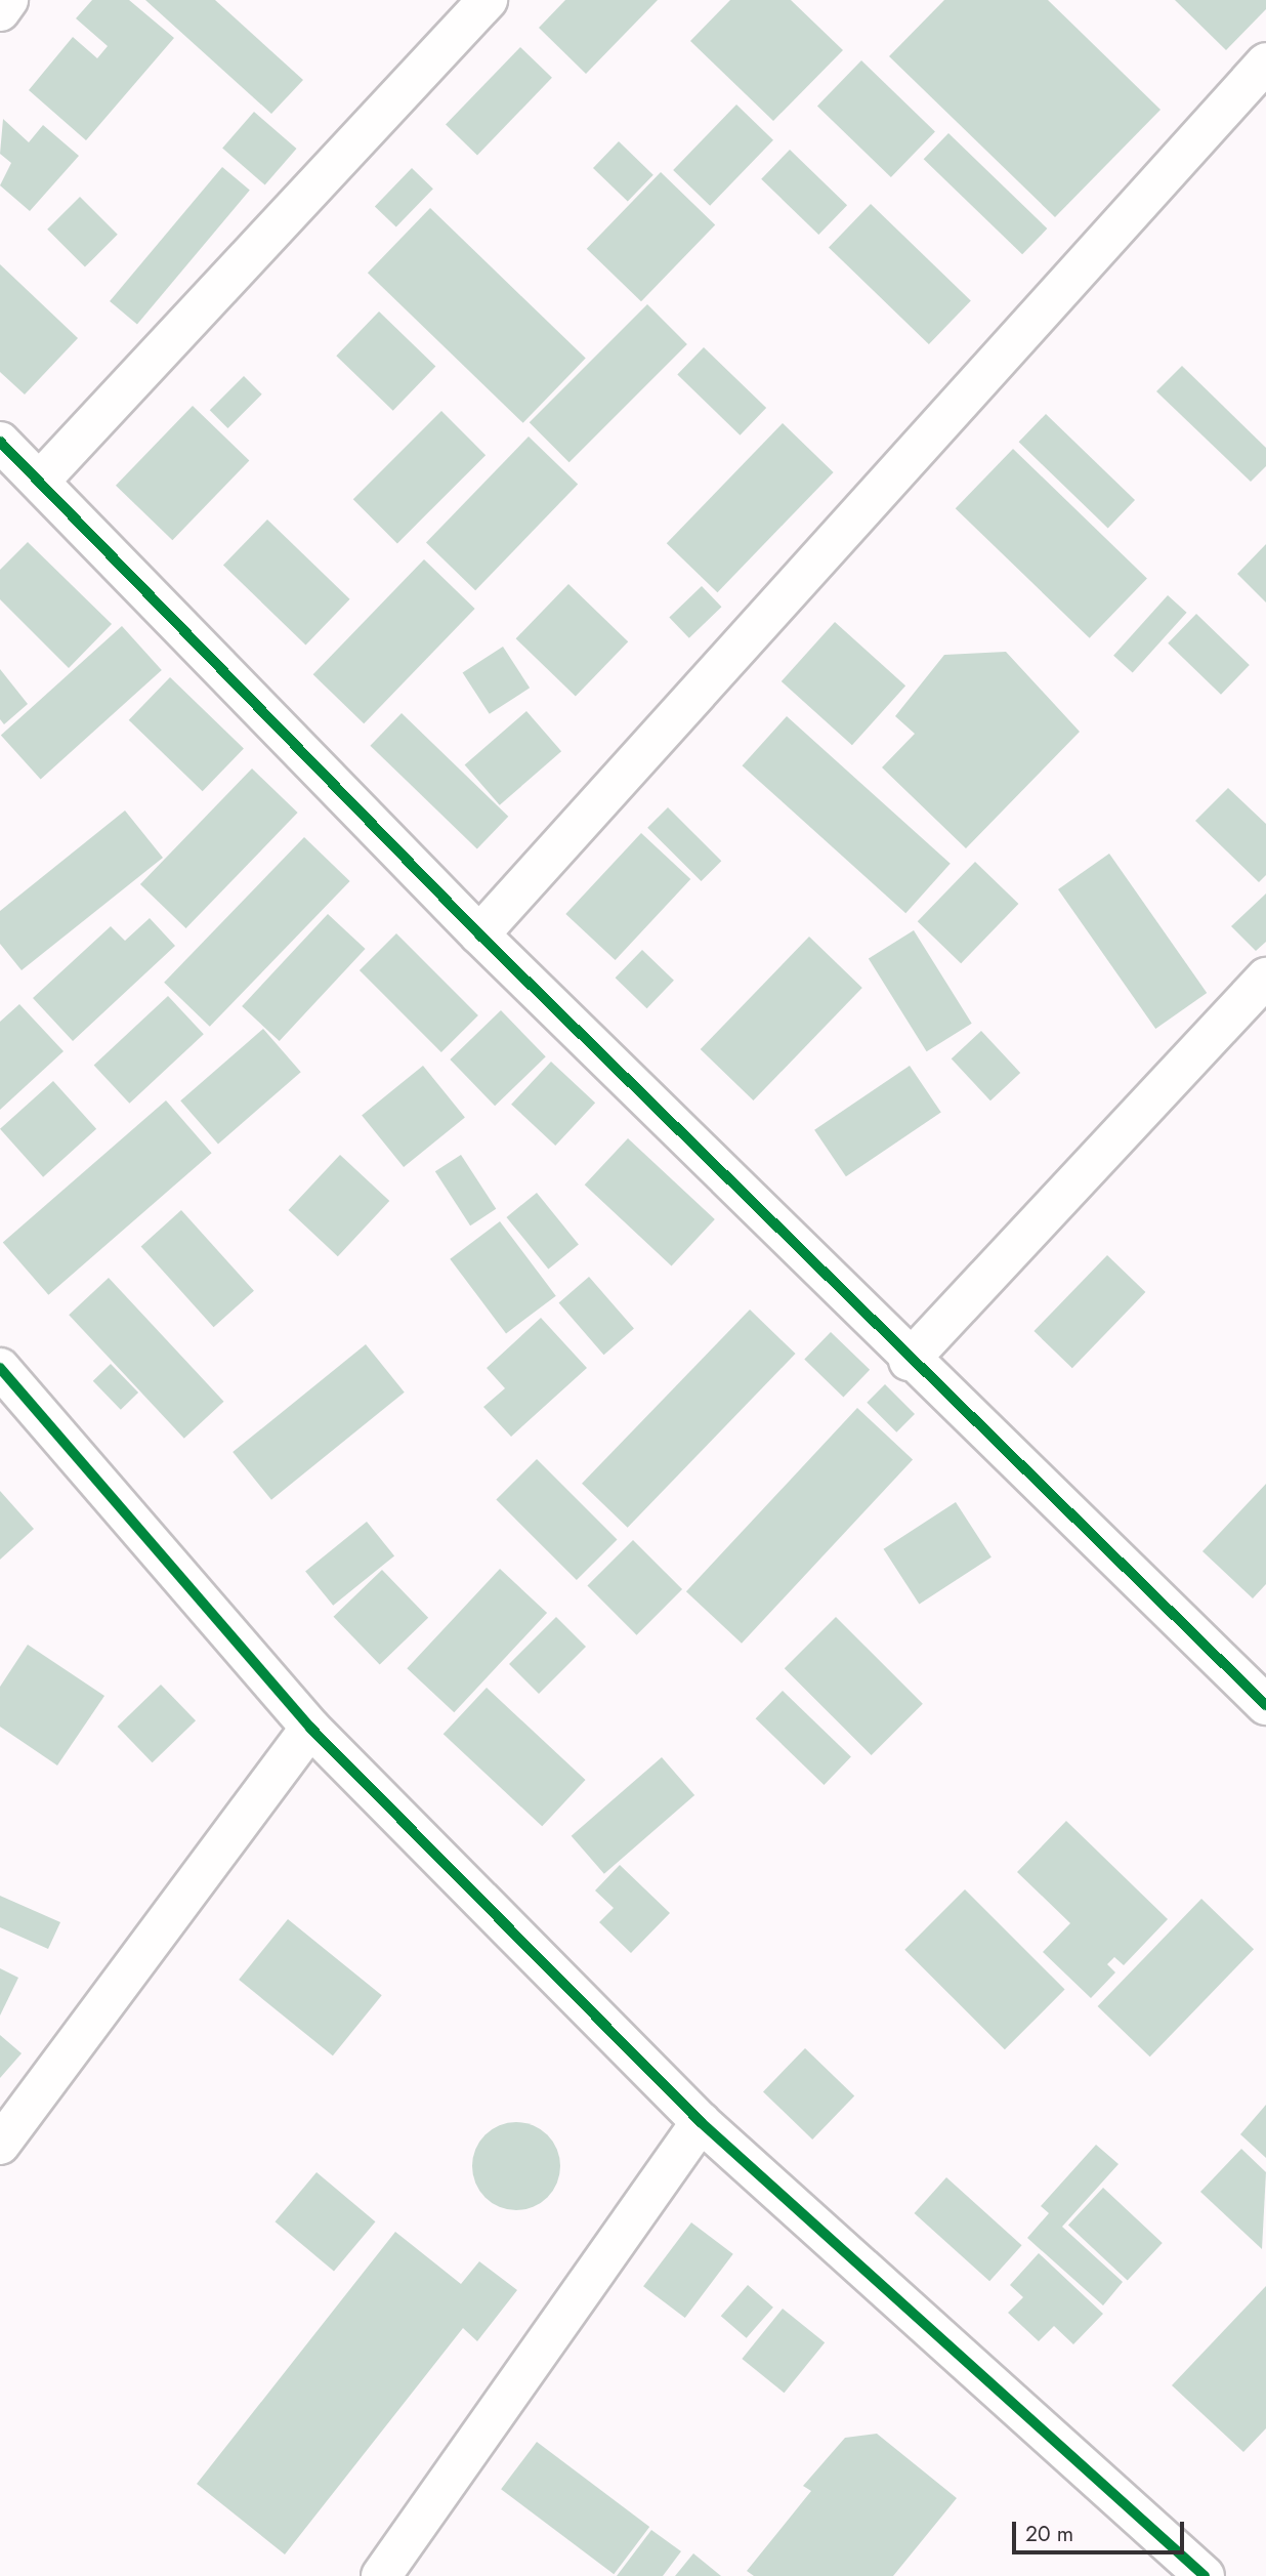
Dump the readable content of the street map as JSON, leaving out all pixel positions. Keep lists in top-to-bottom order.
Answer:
{
  "scale_bar": "20 m"
}
